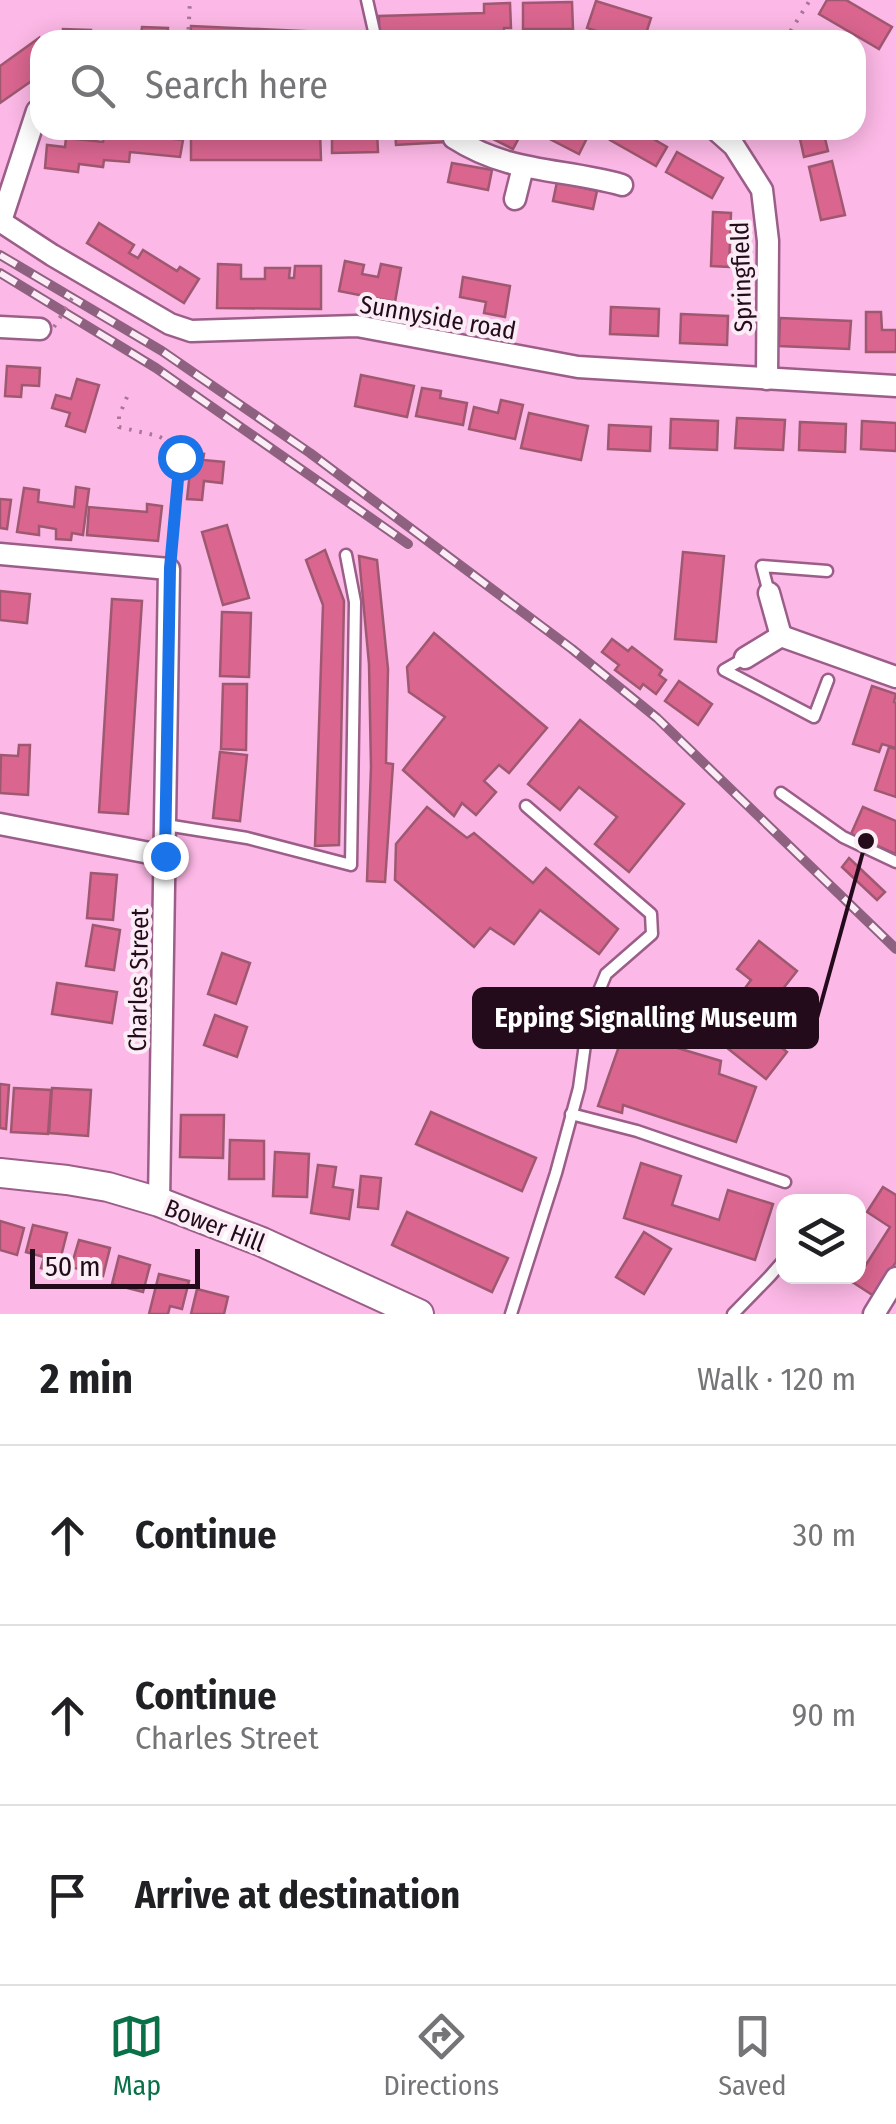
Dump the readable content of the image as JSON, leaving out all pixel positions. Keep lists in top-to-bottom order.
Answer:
{
  "streets": {
    "street": [
      "Springfield",
      "Sunnyside road",
      "Charles Street",
      "Bower Hill"
    ]
  },
  "crossings": [
    ["Springfield", "Sunnyside road"],
    ["Charles Street", "Bower Hill"]
  ],
  "places": ["Epping Signalling Museum"],
  "scale_bar": "50 m",
  "page": {
    "search": "Search here",
    "scale": "50 m",
    "heading": ["2 min", "Walk · 120 m"],
    "list": [
      ["Continue", "30 m"],
      ["Continue", "Charles Street", "90 m"],
      "Arrive at destination"
    ],
    "nav": ["Map", "Directions", "Saved"]
  }
}
